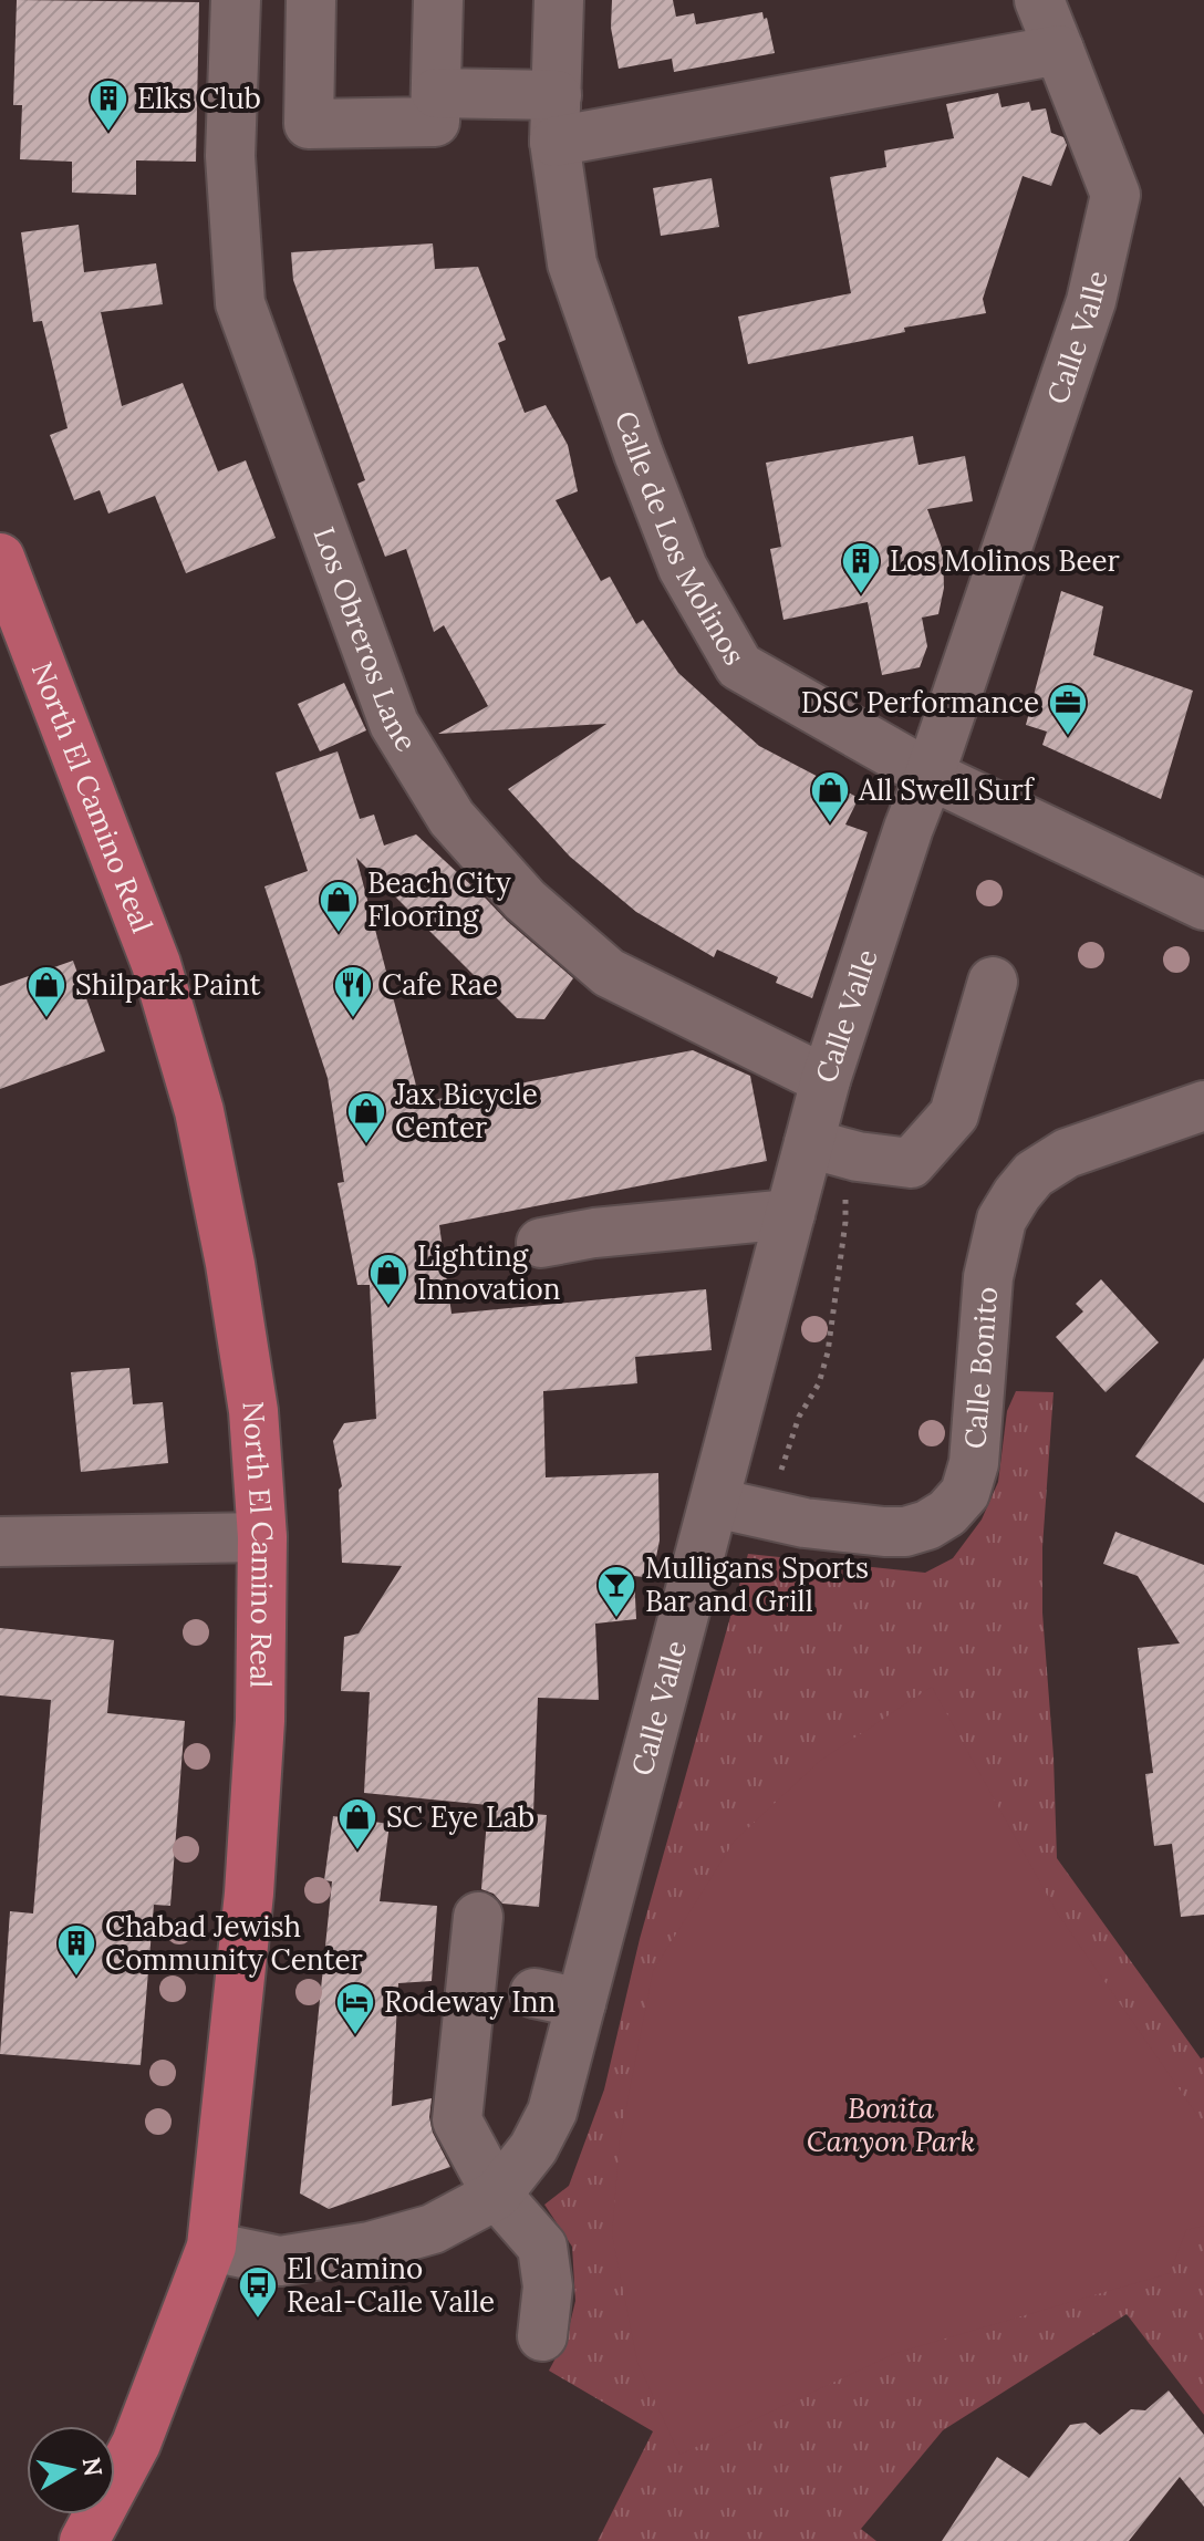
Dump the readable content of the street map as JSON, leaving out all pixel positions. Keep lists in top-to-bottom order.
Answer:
{
  "streets": {
    "main road": ["North El Camino Real"],
    "street": [
      "Calle Valle",
      "Calle de Los Molinos",
      "Los Obreros Lane",
      "Calle Bonito"
    ]
  },
  "crossings": [
    ["Calle Valle", "Calle de Los Molinos"],
    ["Calle Valle", "Los Obreros Lane"],
    ["Calle Valle", "North El Camino Real"],
    ["Calle Valle", "Calle Bonito"]
  ],
  "parks": ["Bonita Canyon Park"],
  "places": {
    "building": ["Elks Club", "Los Molinos Beer", "Chabad Jewish Community Center"],
    "office": ["DSC Performance"],
    "shop": [
      "All Swell Surf",
      "Beach City Flooring",
      "Shilpark Paint",
      "Jax Bicycle Center",
      "Lighting Innovation",
      "SC Eye Lab"
    ],
    "restaurant": ["Cafe Rae"],
    "bar": ["Mulligans Sports Bar and Grill"],
    "hotel": ["Rodeway Inn"],
    "bus stop": ["El Camino Real-Calle Valle"]
  },
  "north": "right"
}
